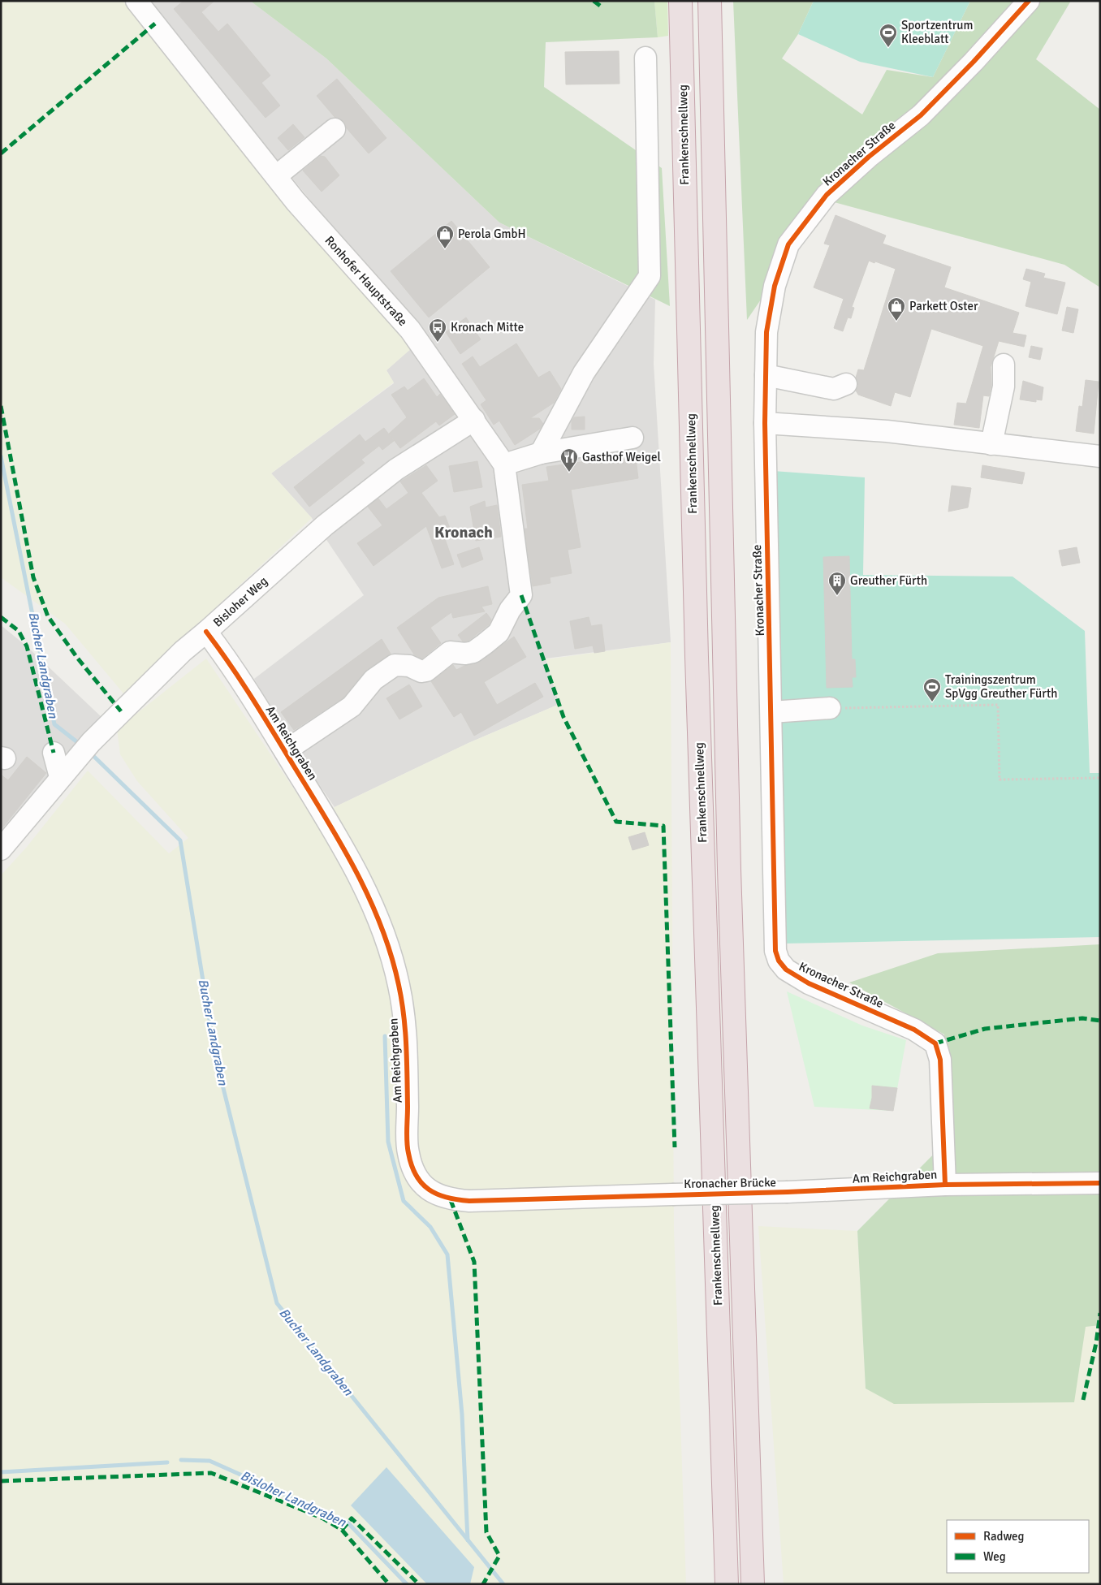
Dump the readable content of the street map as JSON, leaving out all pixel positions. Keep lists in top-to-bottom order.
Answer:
{
  "streets": {
    "highway": ["Frankenschnellweg"],
    "street": [
      "Kronacher Straße",
      "Ronhofer Hauptstraße",
      "Bisloher Weg",
      "Am Reichgraben",
      "Kronacher Brücke"
    ]
  },
  "crossings": [
    ["Kronacher Straße", "Am Reichgraben"],
    ["Ronhofer Hauptstraße", "Bisloher Weg"],
    ["Ronhofer Hauptstraße", "Am Reichgraben"],
    ["Bisloher Weg", "Am Reichgraben"],
    ["Am Reichgraben", "Kronacher Brücke"]
  ],
  "districts": ["Kronach"],
  "water": ["Bucher Landgraben", "Bisloher Landgraben"],
  "places": {
    "sports": ["Sportzentrum Kleeblatt", "Trainingszentrum SpVgg Greuther Fürth"],
    "shop": ["Perola GmbH", "Parkett Oster"],
    "bus stop": ["Kronach Mitte"],
    "restaurant": ["Gasthof Weigel"],
    "building": ["Greuther Fürth"]
  },
  "legend": ["Radweg", "Weg"]
}
